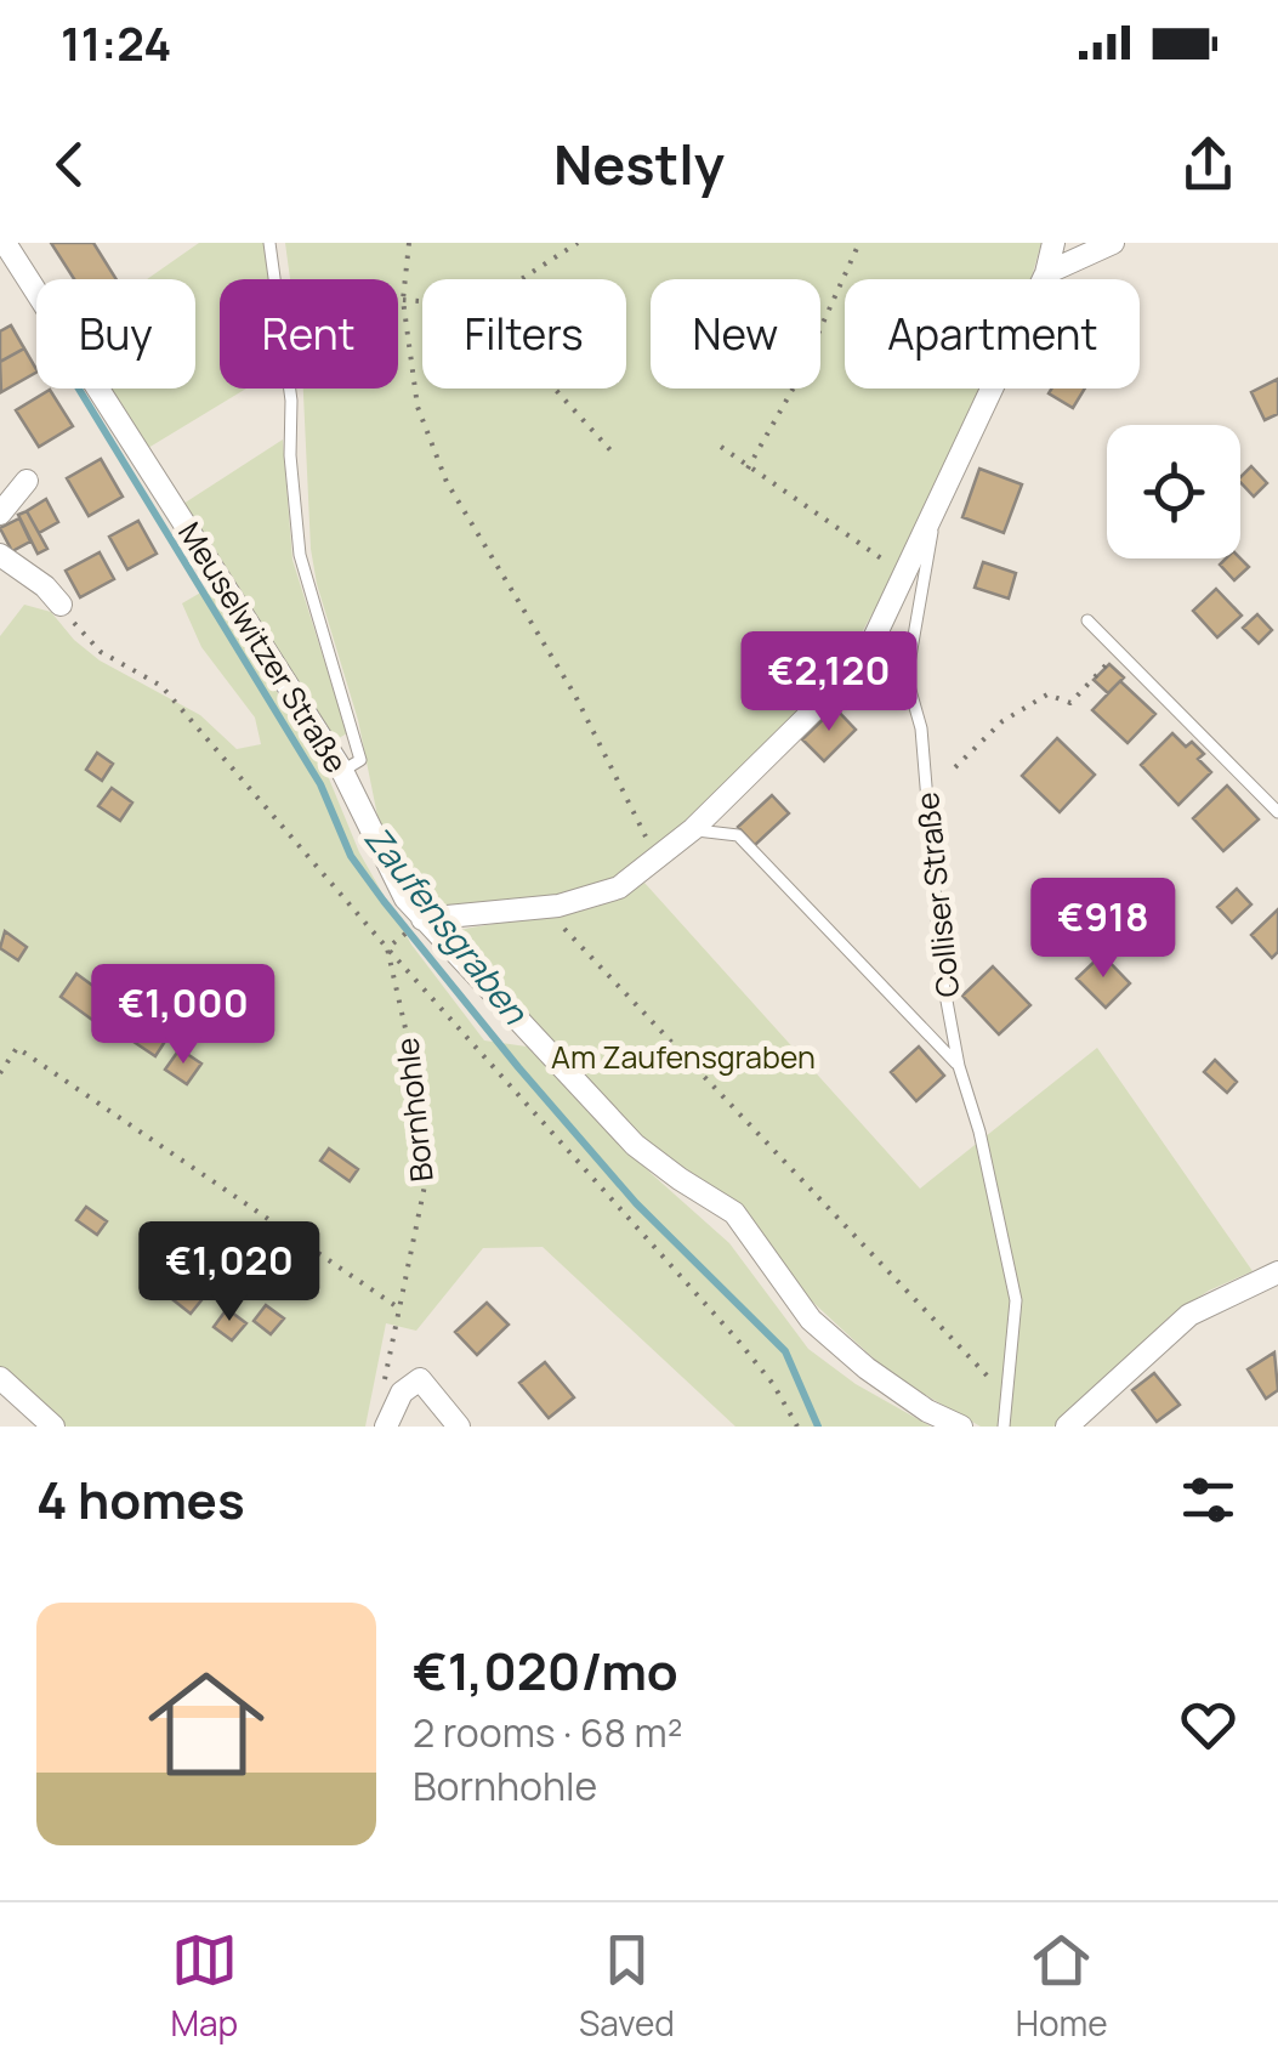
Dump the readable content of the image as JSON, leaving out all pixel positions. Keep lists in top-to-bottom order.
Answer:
{
  "streets": {
    "street": ["Meuselwitzer Straße", "Colliser Straße"],
    "path": ["Bornhohle"]
  },
  "water": ["Zaufensgraben"],
  "parks": ["Am Zaufensgraben"],
  "page": {
    "status": "11:24",
    "header": "Nestly",
    "chip": [
      "Buy",
      "Rent",
      "Filters",
      "New",
      "Apartment"
    ],
    "price": [
      "€2,120",
      "€918",
      "€1,000",
      "€1,020"
    ],
    "heading": "4 homes",
    "list": [
      {
        "name": "€1,020/mo",
        "note": "2 rooms · 68 m² · Bornhohle"
      }
    ],
    "tabs": ["Map", "Saved", "Home"]
  }
}
